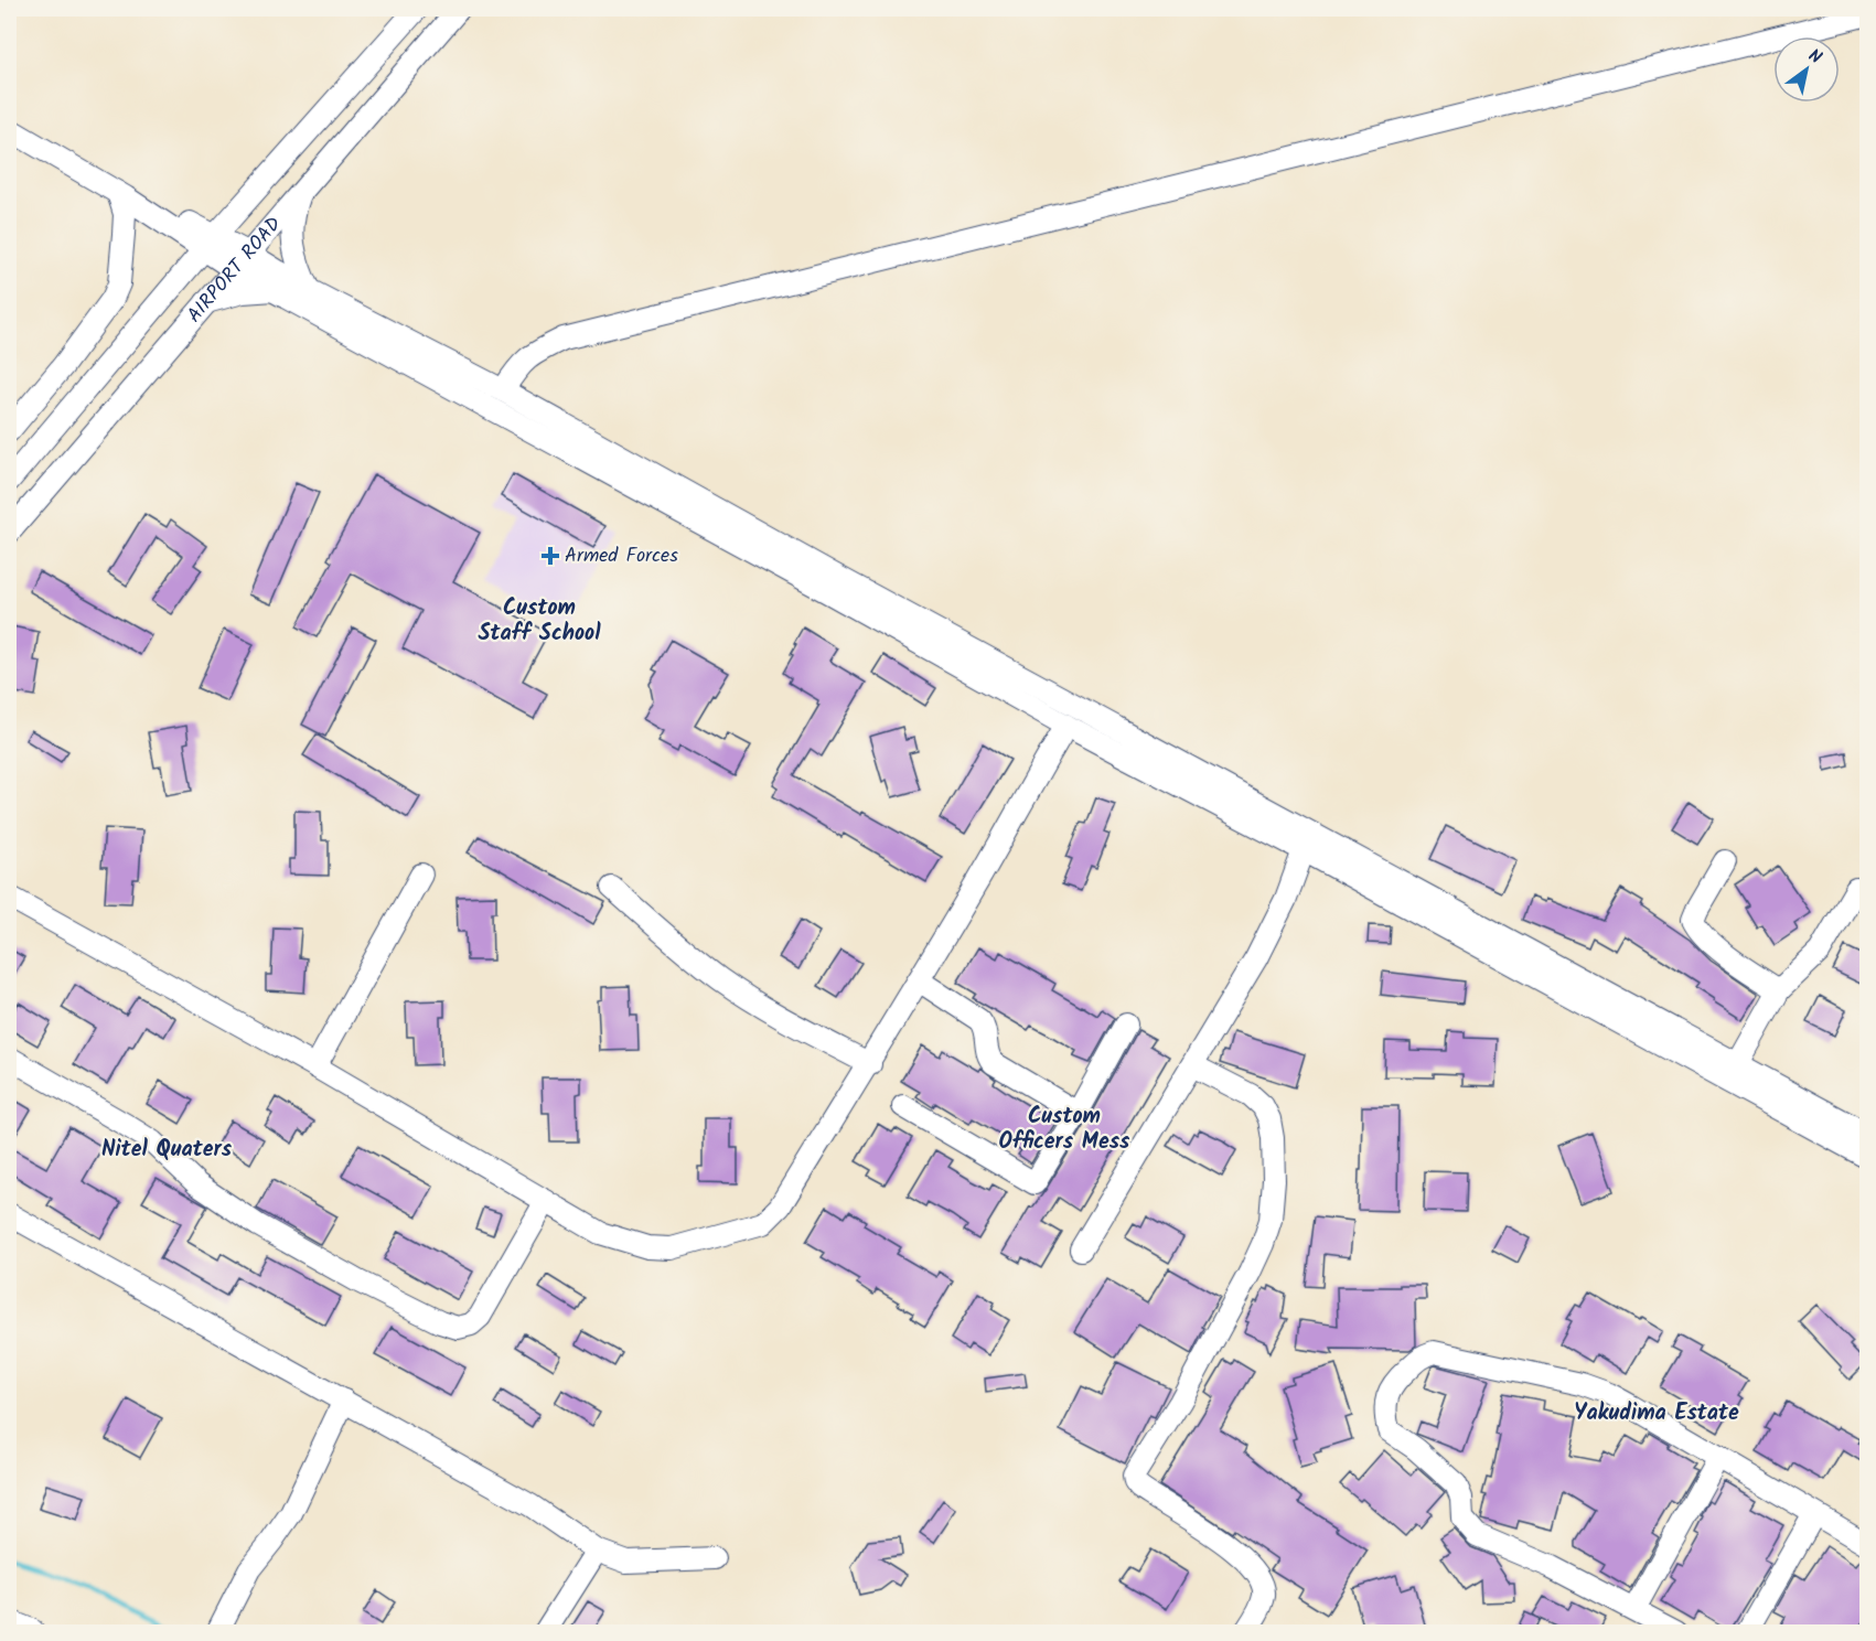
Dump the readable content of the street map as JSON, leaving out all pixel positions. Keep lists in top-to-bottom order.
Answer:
{
  "streets": {
    "street": ["AIRPORT ROAD"]
  },
  "districts": [
    "Custom Staff School",
    "Custom Officers Mess",
    "Nitel Quaters",
    "Yakudima Estate"
  ],
  "places": {
    "health": ["Armed Forces"]
  },
  "north": "top right"
}
